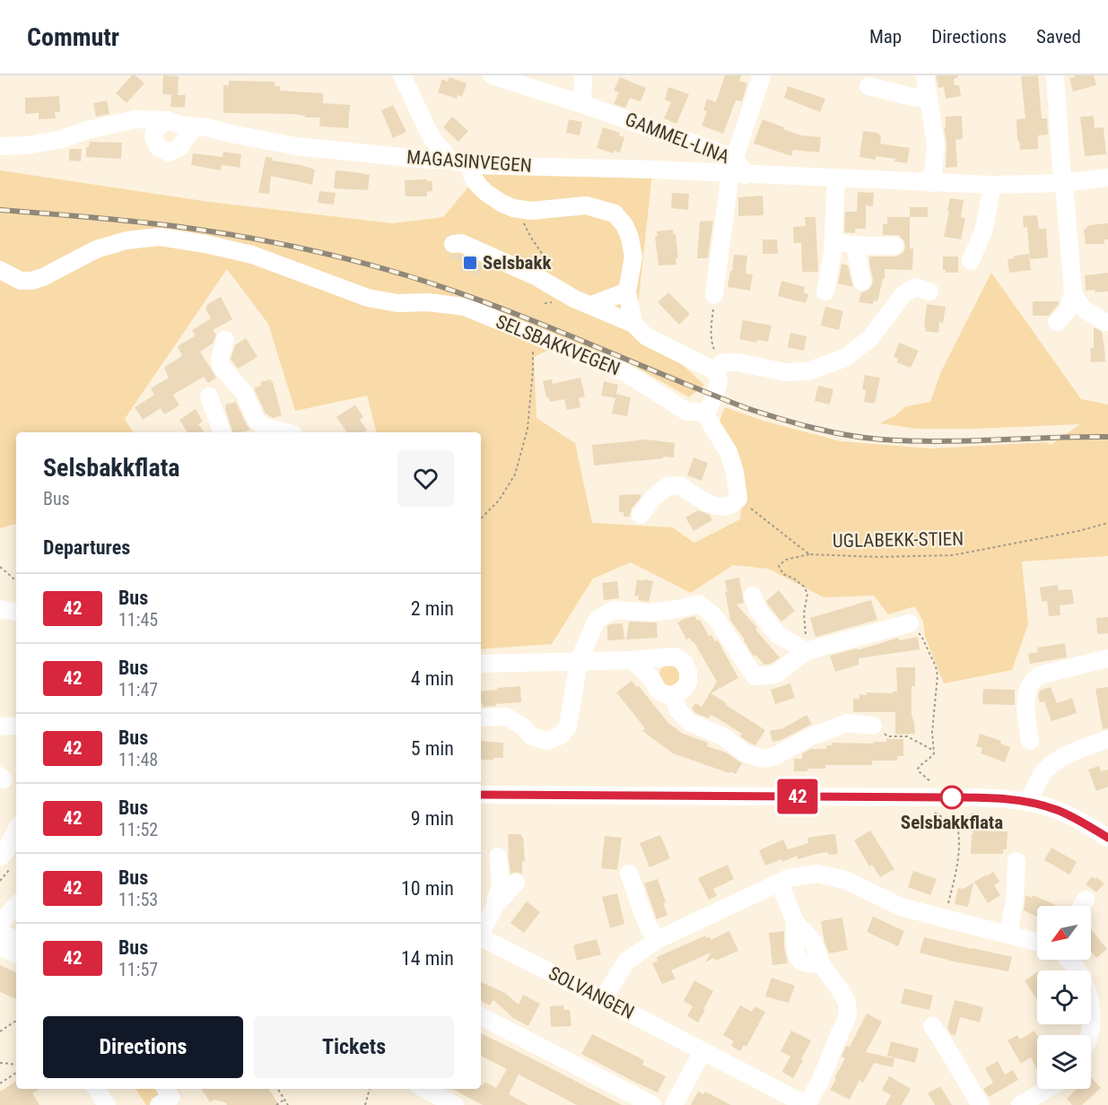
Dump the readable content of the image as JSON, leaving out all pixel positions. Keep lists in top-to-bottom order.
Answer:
{
  "streets": {
    "street": [
      "GAMMEL-LINA",
      "MAGASINVEGEN",
      "SELSBAKKVEGEN",
      "SOLVANGEN"
    ],
    "path": ["UGLABEKK-STIEN"]
  },
  "crossings": [
    ["GAMMEL-LINA", "MAGASINVEGEN"]
  ],
  "places": {
    "transit": ["Selsbakk"],
    "other": ["Selsbakkflata"]
  },
  "lines": ["bus line 42"],
  "north": "bottom left",
  "page": {
    "header": "Commutr",
    "nav": ["Map", "Directions", "Saved"],
    "on_map": "42",
    "heading": [
      ["Selsbakkflata", "Bus"],
      "Departures"
    ],
    "list": [
      {
        "mark": "42",
        "name": "Bus",
        "note": "11:45",
        "value": "2 min"
      },
      {
        "mark": "42",
        "name": "Bus",
        "note": "11:47",
        "value": "4 min"
      },
      {
        "mark": "42",
        "name": "Bus",
        "note": "11:48",
        "value": "5 min"
      },
      {
        "mark": "42",
        "name": "Bus",
        "note": "11:52",
        "value": "9 min"
      },
      {
        "mark": "42",
        "name": "Bus",
        "note": "11:53",
        "value": "10 min"
      },
      {
        "mark": "42",
        "name": "Bus",
        "note": "11:57",
        "value": "14 min"
      }
    ],
    "buttons": ["Directions", "Tickets"]
  }
}
